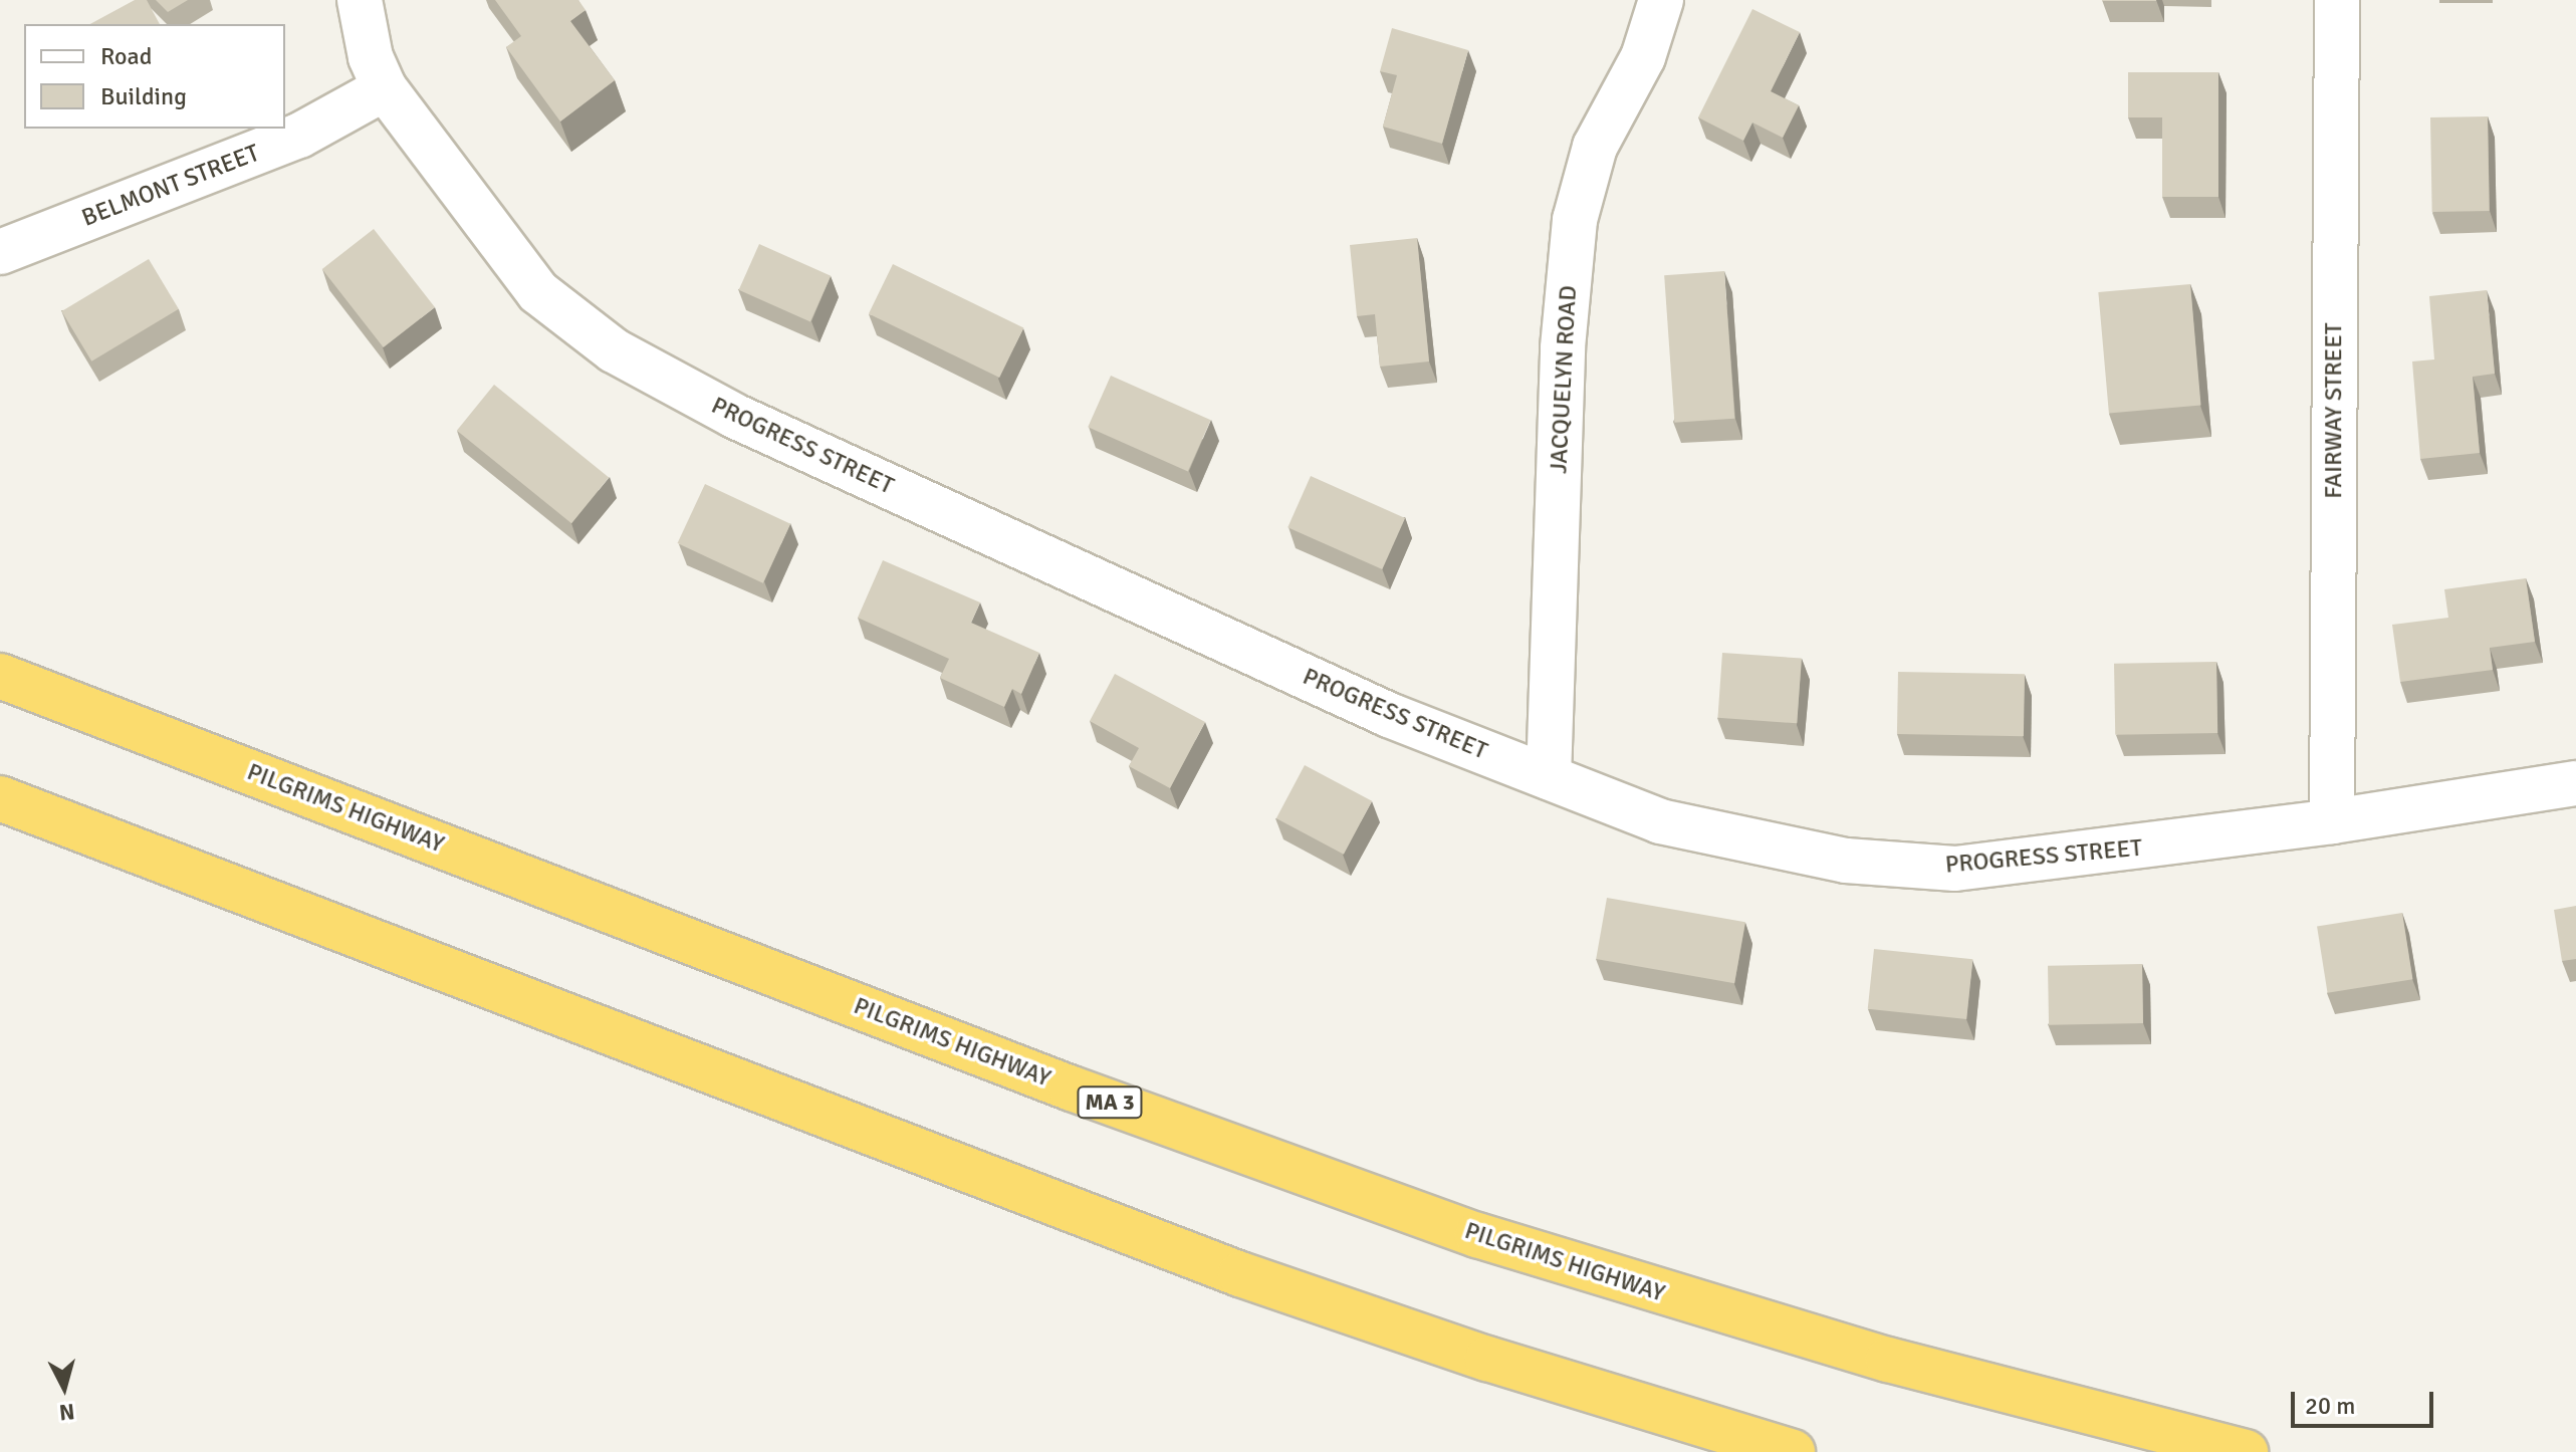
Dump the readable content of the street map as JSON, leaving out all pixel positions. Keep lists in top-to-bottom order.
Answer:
{
  "streets": {
    "highway": ["PILGRIMS HIGHWAY", "MA 3"],
    "street": [
      "BELMONT STREET",
      "JACQUELYN ROAD",
      "FAIRWAY STREET",
      "PROGRESS STREET"
    ]
  },
  "crossings": [
    ["BELMONT STREET", "PROGRESS STREET"],
    ["JACQUELYN ROAD", "PROGRESS STREET"],
    ["FAIRWAY STREET", "PROGRESS STREET"]
  ],
  "legend": ["Road", "Building"],
  "scale_bar": "20 m",
  "north": "bottom"
}
